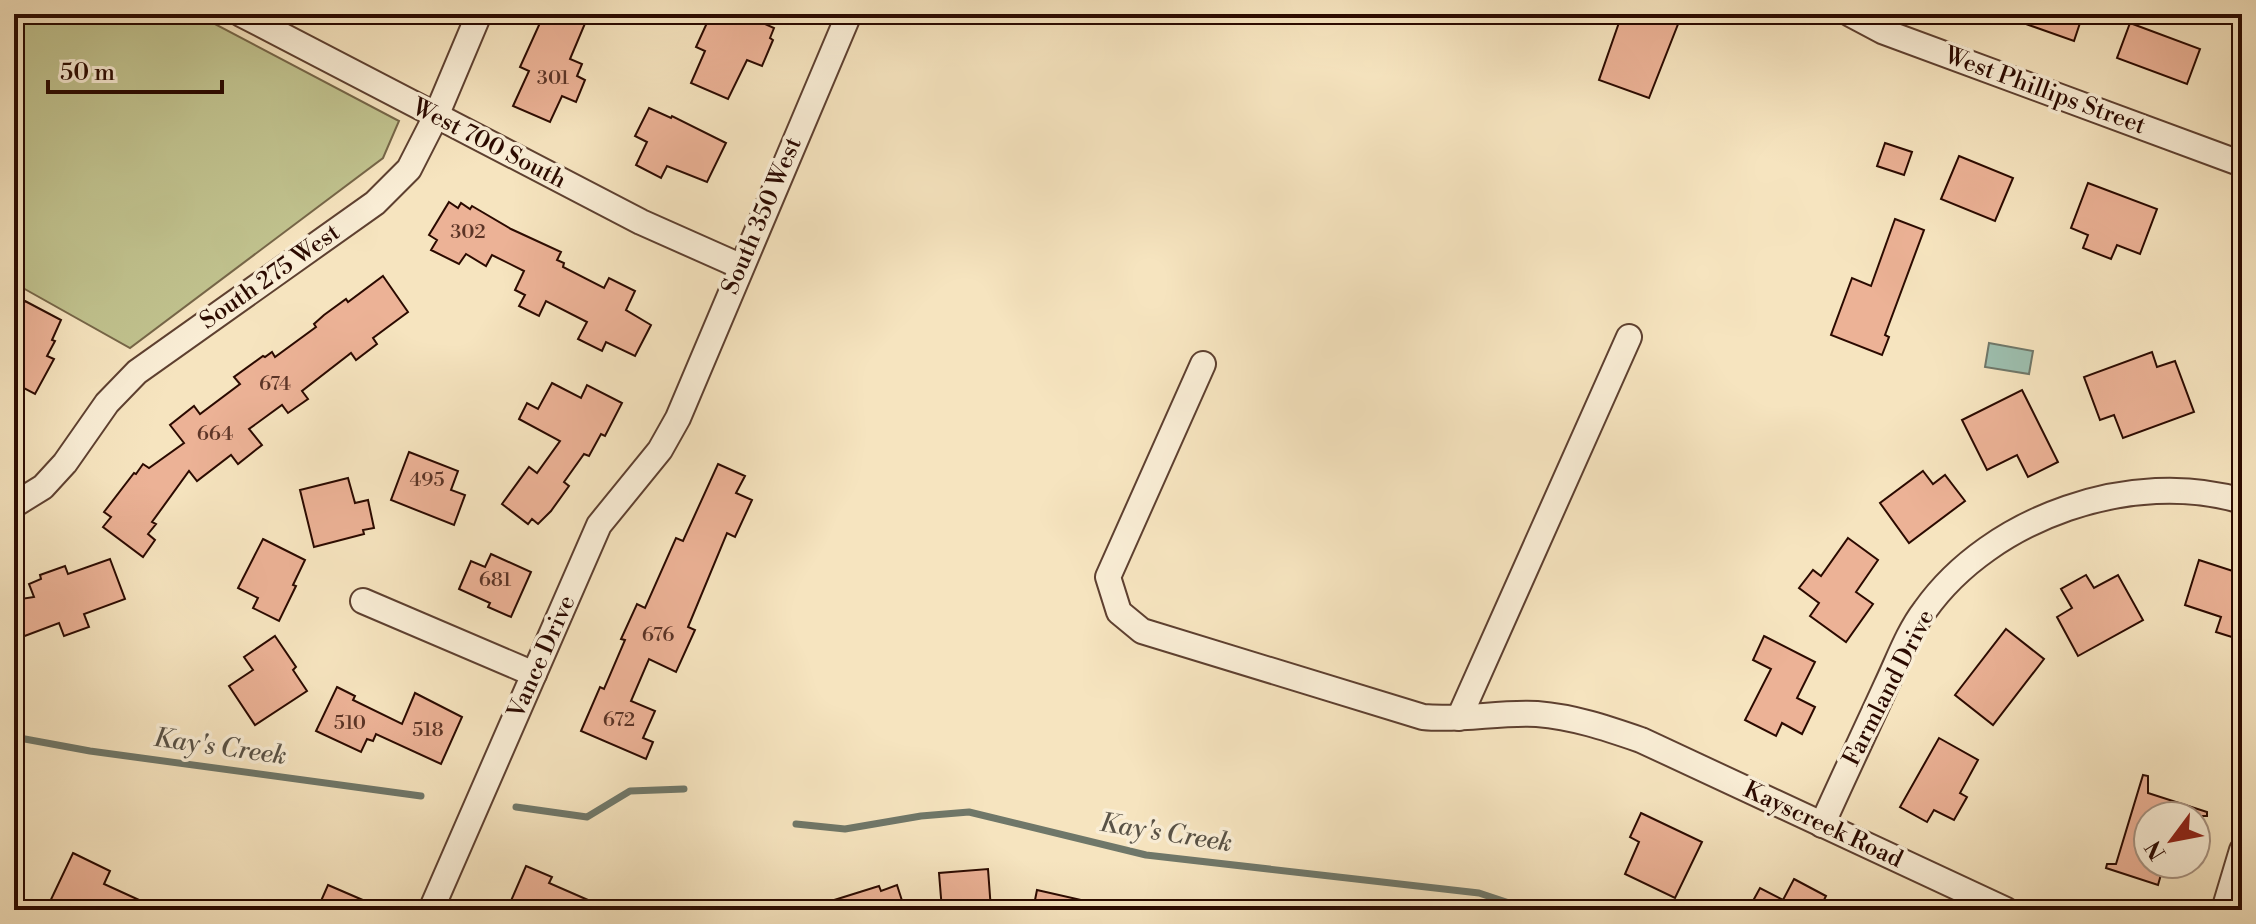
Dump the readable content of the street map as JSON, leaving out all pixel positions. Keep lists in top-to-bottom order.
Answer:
{
  "streets": {
    "street": [
      "West Phillips Street",
      "West 700 South",
      "South 350 West",
      "South 275 West",
      "Vance Drive",
      "Farmland Drive",
      "Kayscreek Road"
    ]
  },
  "crossings": [
    ["West 700 South", "South 350 West"],
    ["West 700 South", "South 275 West"],
    ["South 350 West", "Vance Drive"],
    ["Farmland Drive", "Kayscreek Road"]
  ],
  "water": ["Kay's Creek"],
  "house_numbers": [
    "301",
    "302",
    "674",
    "664",
    "495",
    "681",
    "676",
    "672",
    "510",
    "518"
  ],
  "scale_bar": "50 m",
  "north": "bottom left"
}
